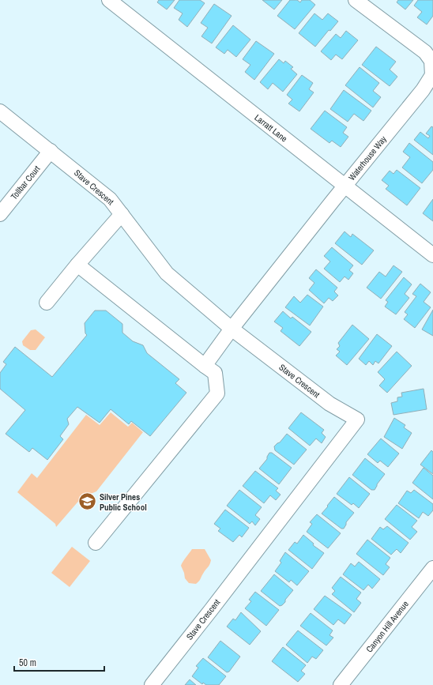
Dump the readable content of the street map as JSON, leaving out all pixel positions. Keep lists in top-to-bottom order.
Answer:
{
  "streets": {
    "street": [
      "Larratt Lane",
      "Waterhouse Way",
      "Tollbar Court",
      "Stave Crescent",
      "Canyon Hill Avenue"
    ]
  },
  "crossings": [
    ["Larratt Lane", "Waterhouse Way"],
    ["Waterhouse Way", "Stave Crescent"],
    ["Tollbar Court", "Stave Crescent"]
  ],
  "places": {
    "school or university": ["Silver Pines Public School"]
  },
  "scale_bar": "50 m"
}
